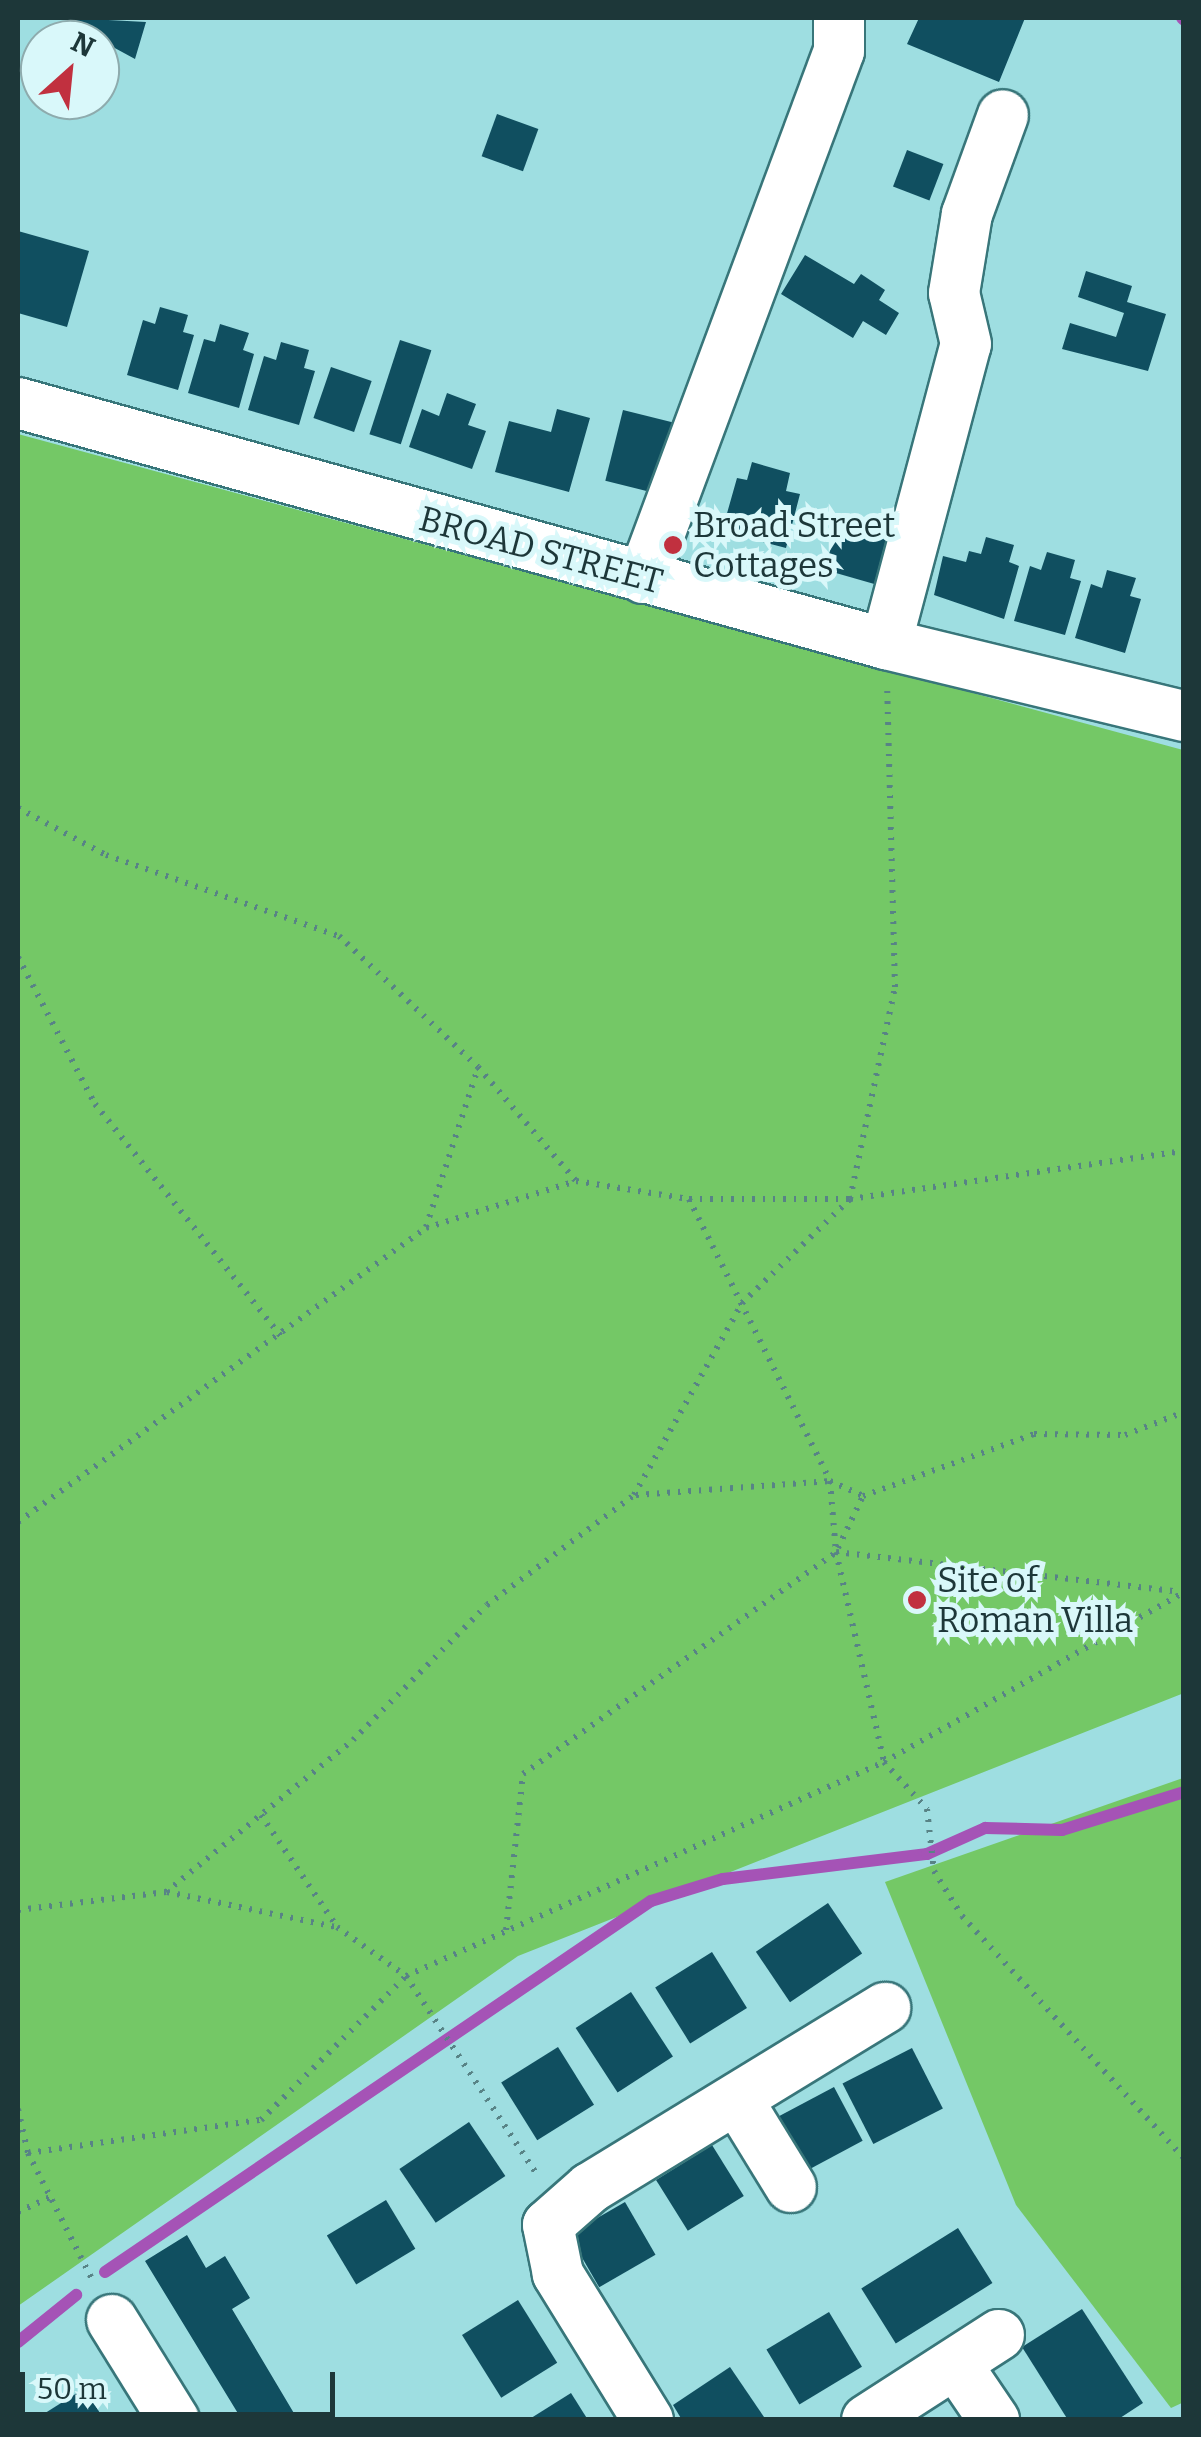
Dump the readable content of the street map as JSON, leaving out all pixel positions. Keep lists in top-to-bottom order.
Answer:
{
  "streets": {
    "street": ["BROAD STREET"]
  },
  "places": ["Broad Street Cottages", "Site of Roman Villa"],
  "scale_bar": "50 m",
  "north": "top right"
}
